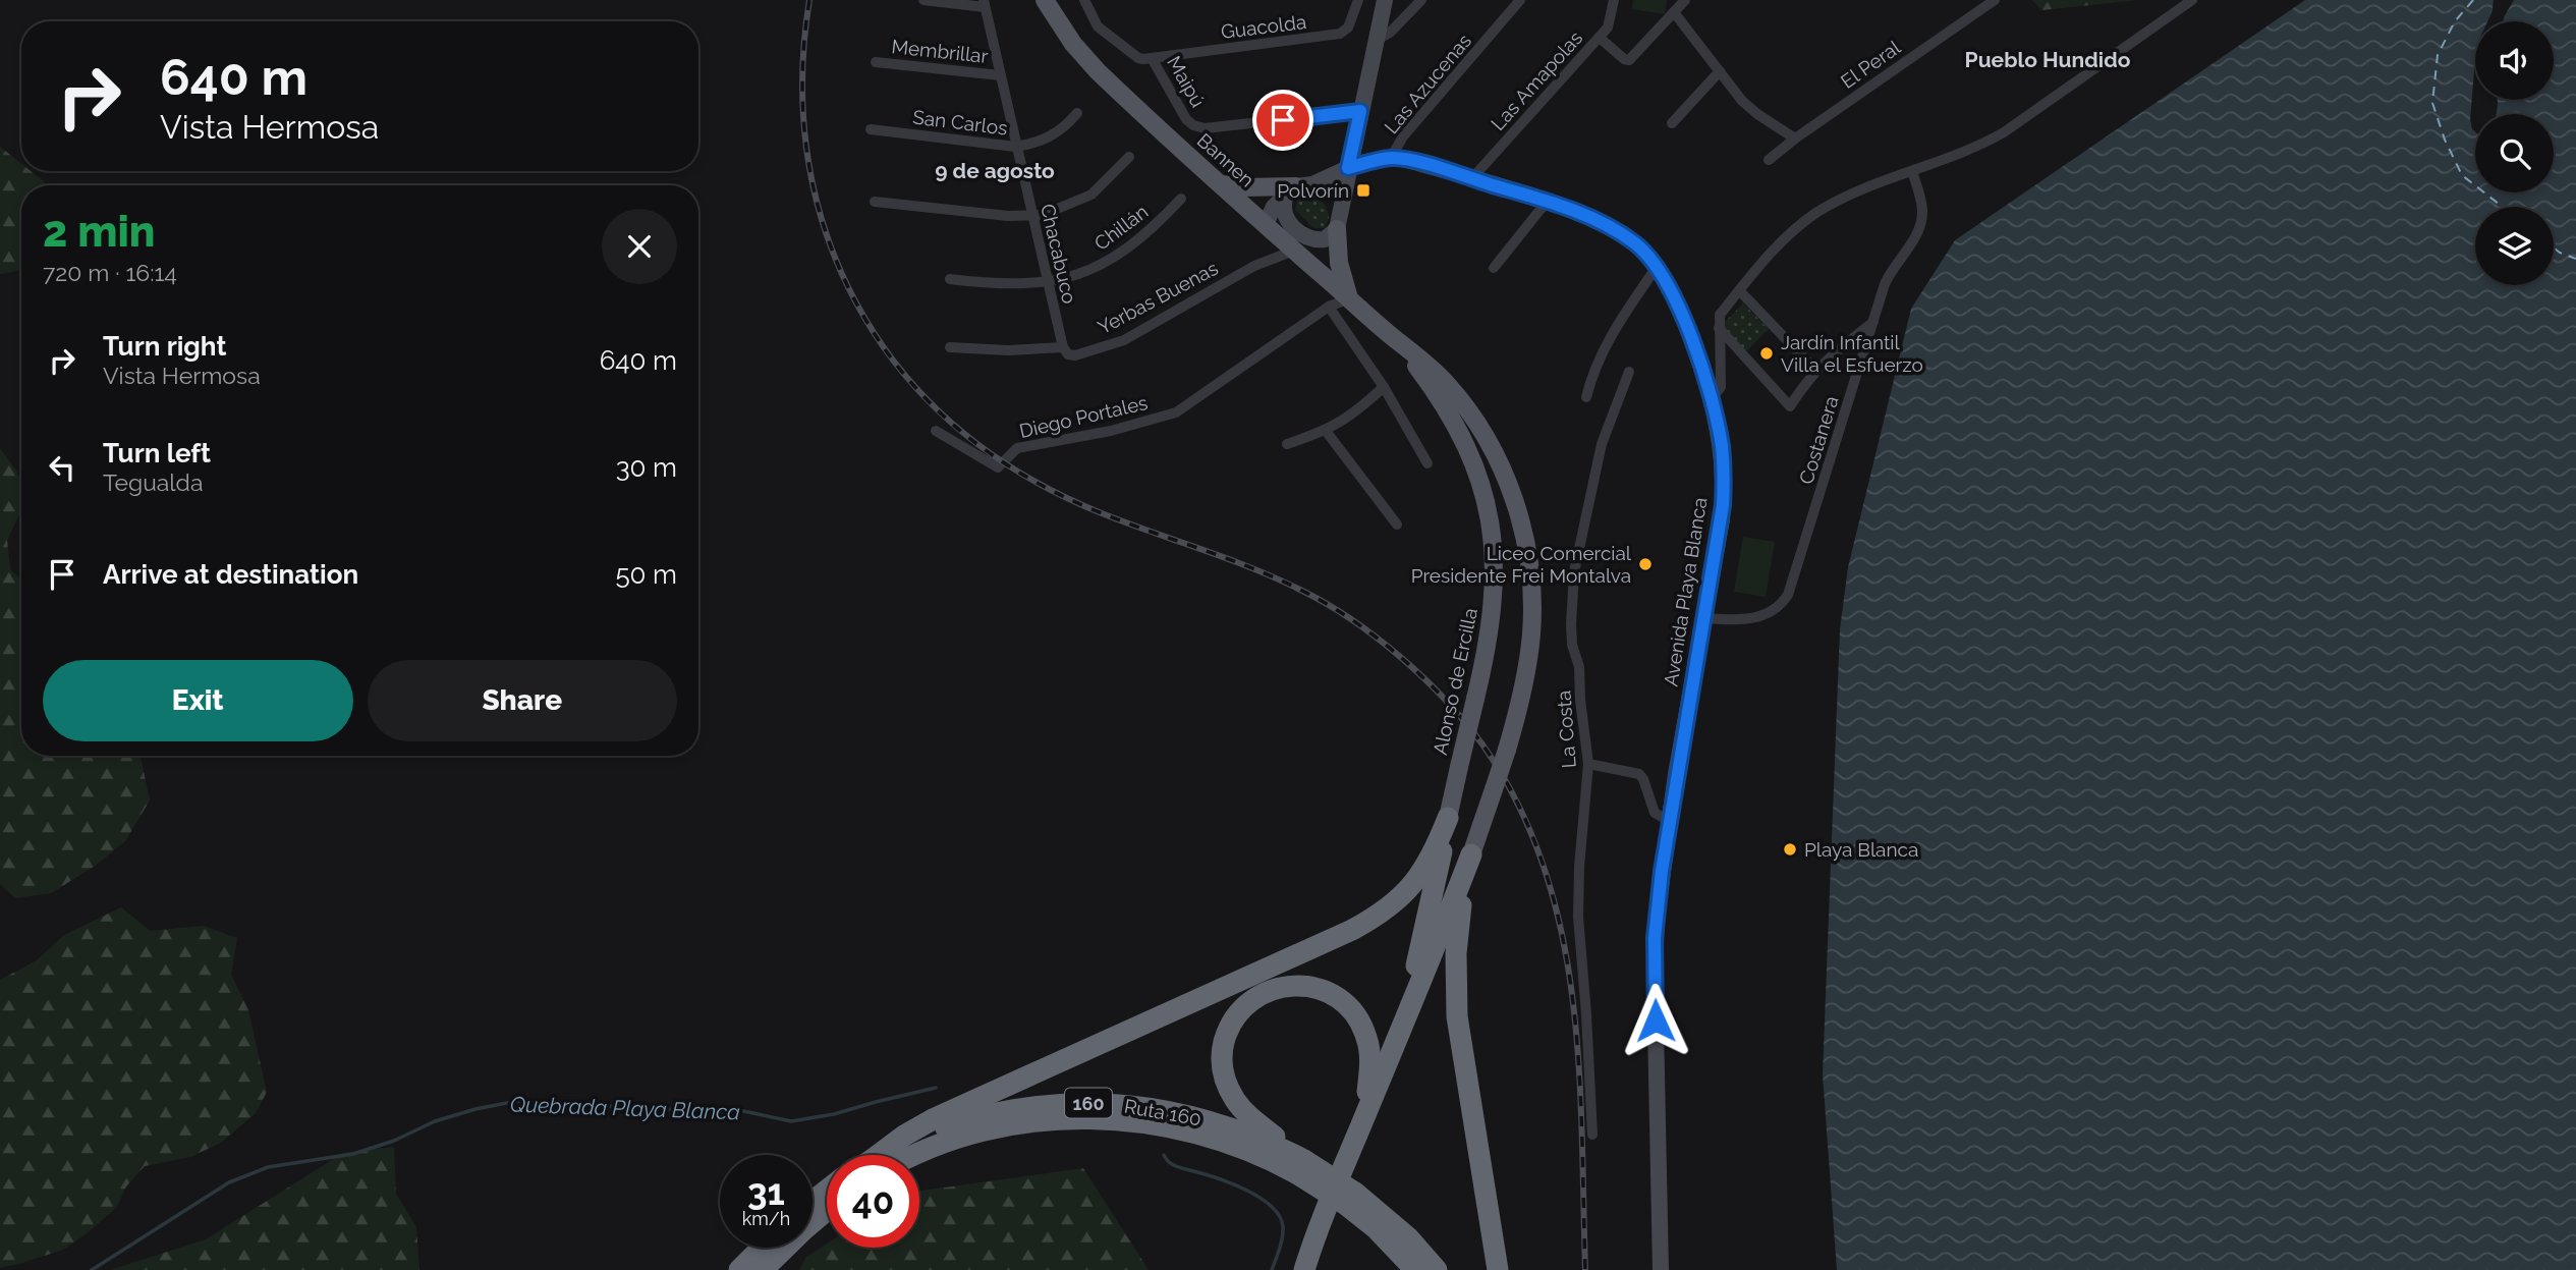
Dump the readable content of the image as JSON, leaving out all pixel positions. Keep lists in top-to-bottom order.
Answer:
{
  "streets": {
    "highway": ["160", "Ruta 160"],
    "main road": ["Bannen", "Alonso de Ercilla"],
    "street": [
      "Guacolda",
      "Membrillar",
      "El Peral",
      "Las Amapolas",
      "Maipú",
      "Las Azucenas",
      "San Carlos",
      "Chillán",
      "Chacabuco",
      "Yerbas Buenas",
      "Diego Portales",
      "Costanera",
      "Avenida Playa Blanca",
      "La Costa"
    ]
  },
  "crossings": [
    ["Guacolda", "Maipú"],
    ["Membrillar", "Chacabuco"],
    ["Las Amapolas", "Avenida Playa Blanca"],
    ["Las Azucenas", "Avenida Playa Blanca"],
    ["San Carlos", "Chacabuco"],
    ["Bannen", "Yerbas Buenas"],
    ["Bannen", "Diego Portales"],
    ["Bannen", "Alonso de Ercilla"],
    ["Chillán", "Chacabuco"],
    ["Chacabuco", "Yerbas Buenas"],
    ["Costanera", "Avenida Playa Blanca"]
  ],
  "districts": ["Pueblo Hundido", "9 de agosto"],
  "water": ["Quebrada Playa Blanca"],
  "places": {
    "transit": ["Polvorín"],
    "other": ["Jardín Infantil Villa el Esfuerzo", "Liceo Comercial Presidente Frei Montalva", "Playa Blanca"]
  },
  "page": {
    "turn": ["640 m", "Vista Hermosa"],
    "heading": ["2 min", "720 m · 16:14"],
    "list": [
      {
        "name": "Turn right",
        "note": "Vista Hermosa",
        "value": "640 m"
      },
      {
        "name": "Turn left",
        "note": "Tegualda",
        "value": "30 m"
      },
      {
        "name": "Arrive at destination",
        "value": "50 m"
      }
    ],
    "buttons": ["Exit", "Share"],
    "speed": "31 km/h",
    "limit": "40"
  }
}
